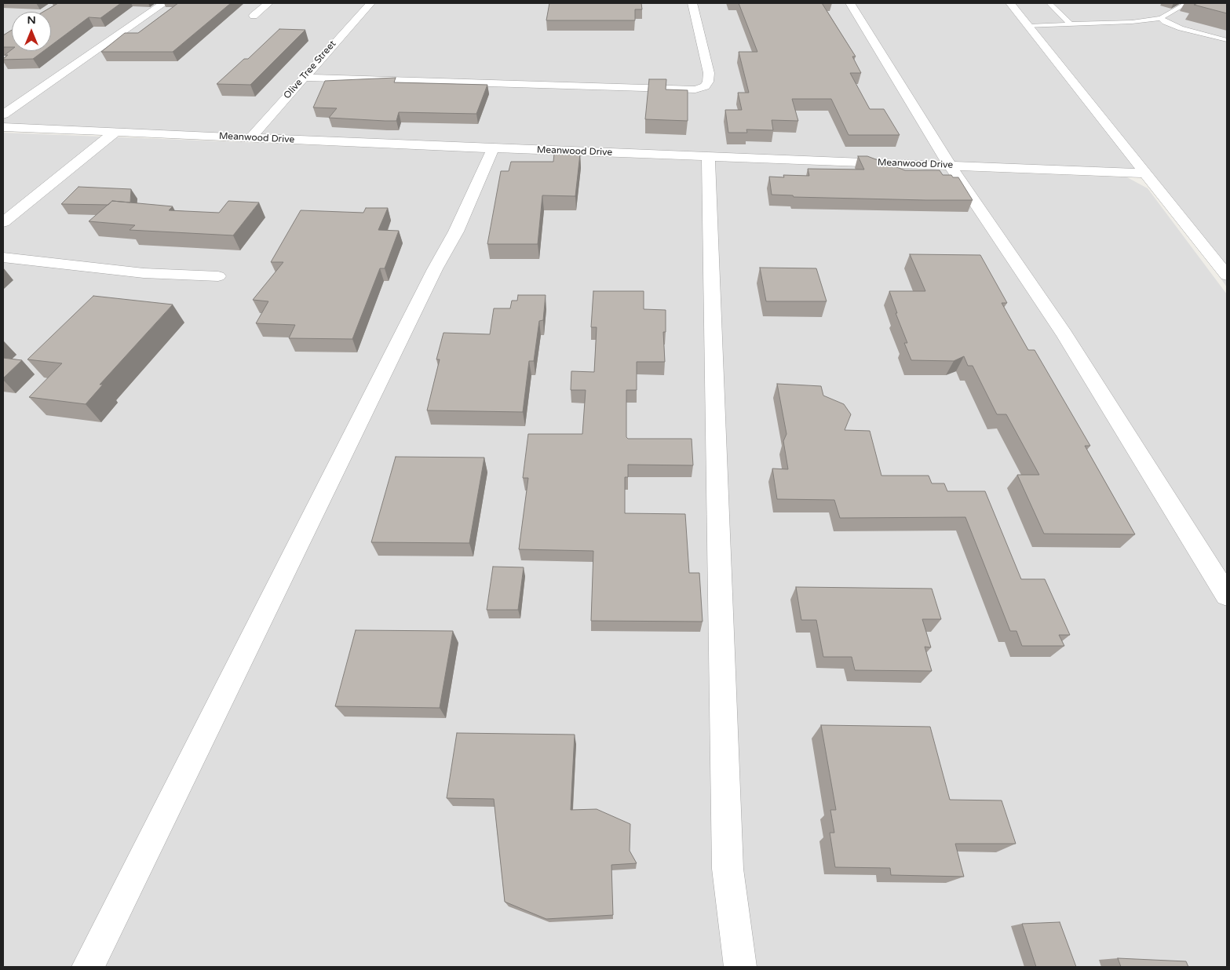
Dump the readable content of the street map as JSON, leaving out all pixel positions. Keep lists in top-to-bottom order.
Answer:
{
  "streets": {
    "street": ["Olive Tree Street", "Meanwood Drive"]
  },
  "crossings": [
    ["Olive Tree Street", "Meanwood Drive"]
  ],
  "north": "top"
}
